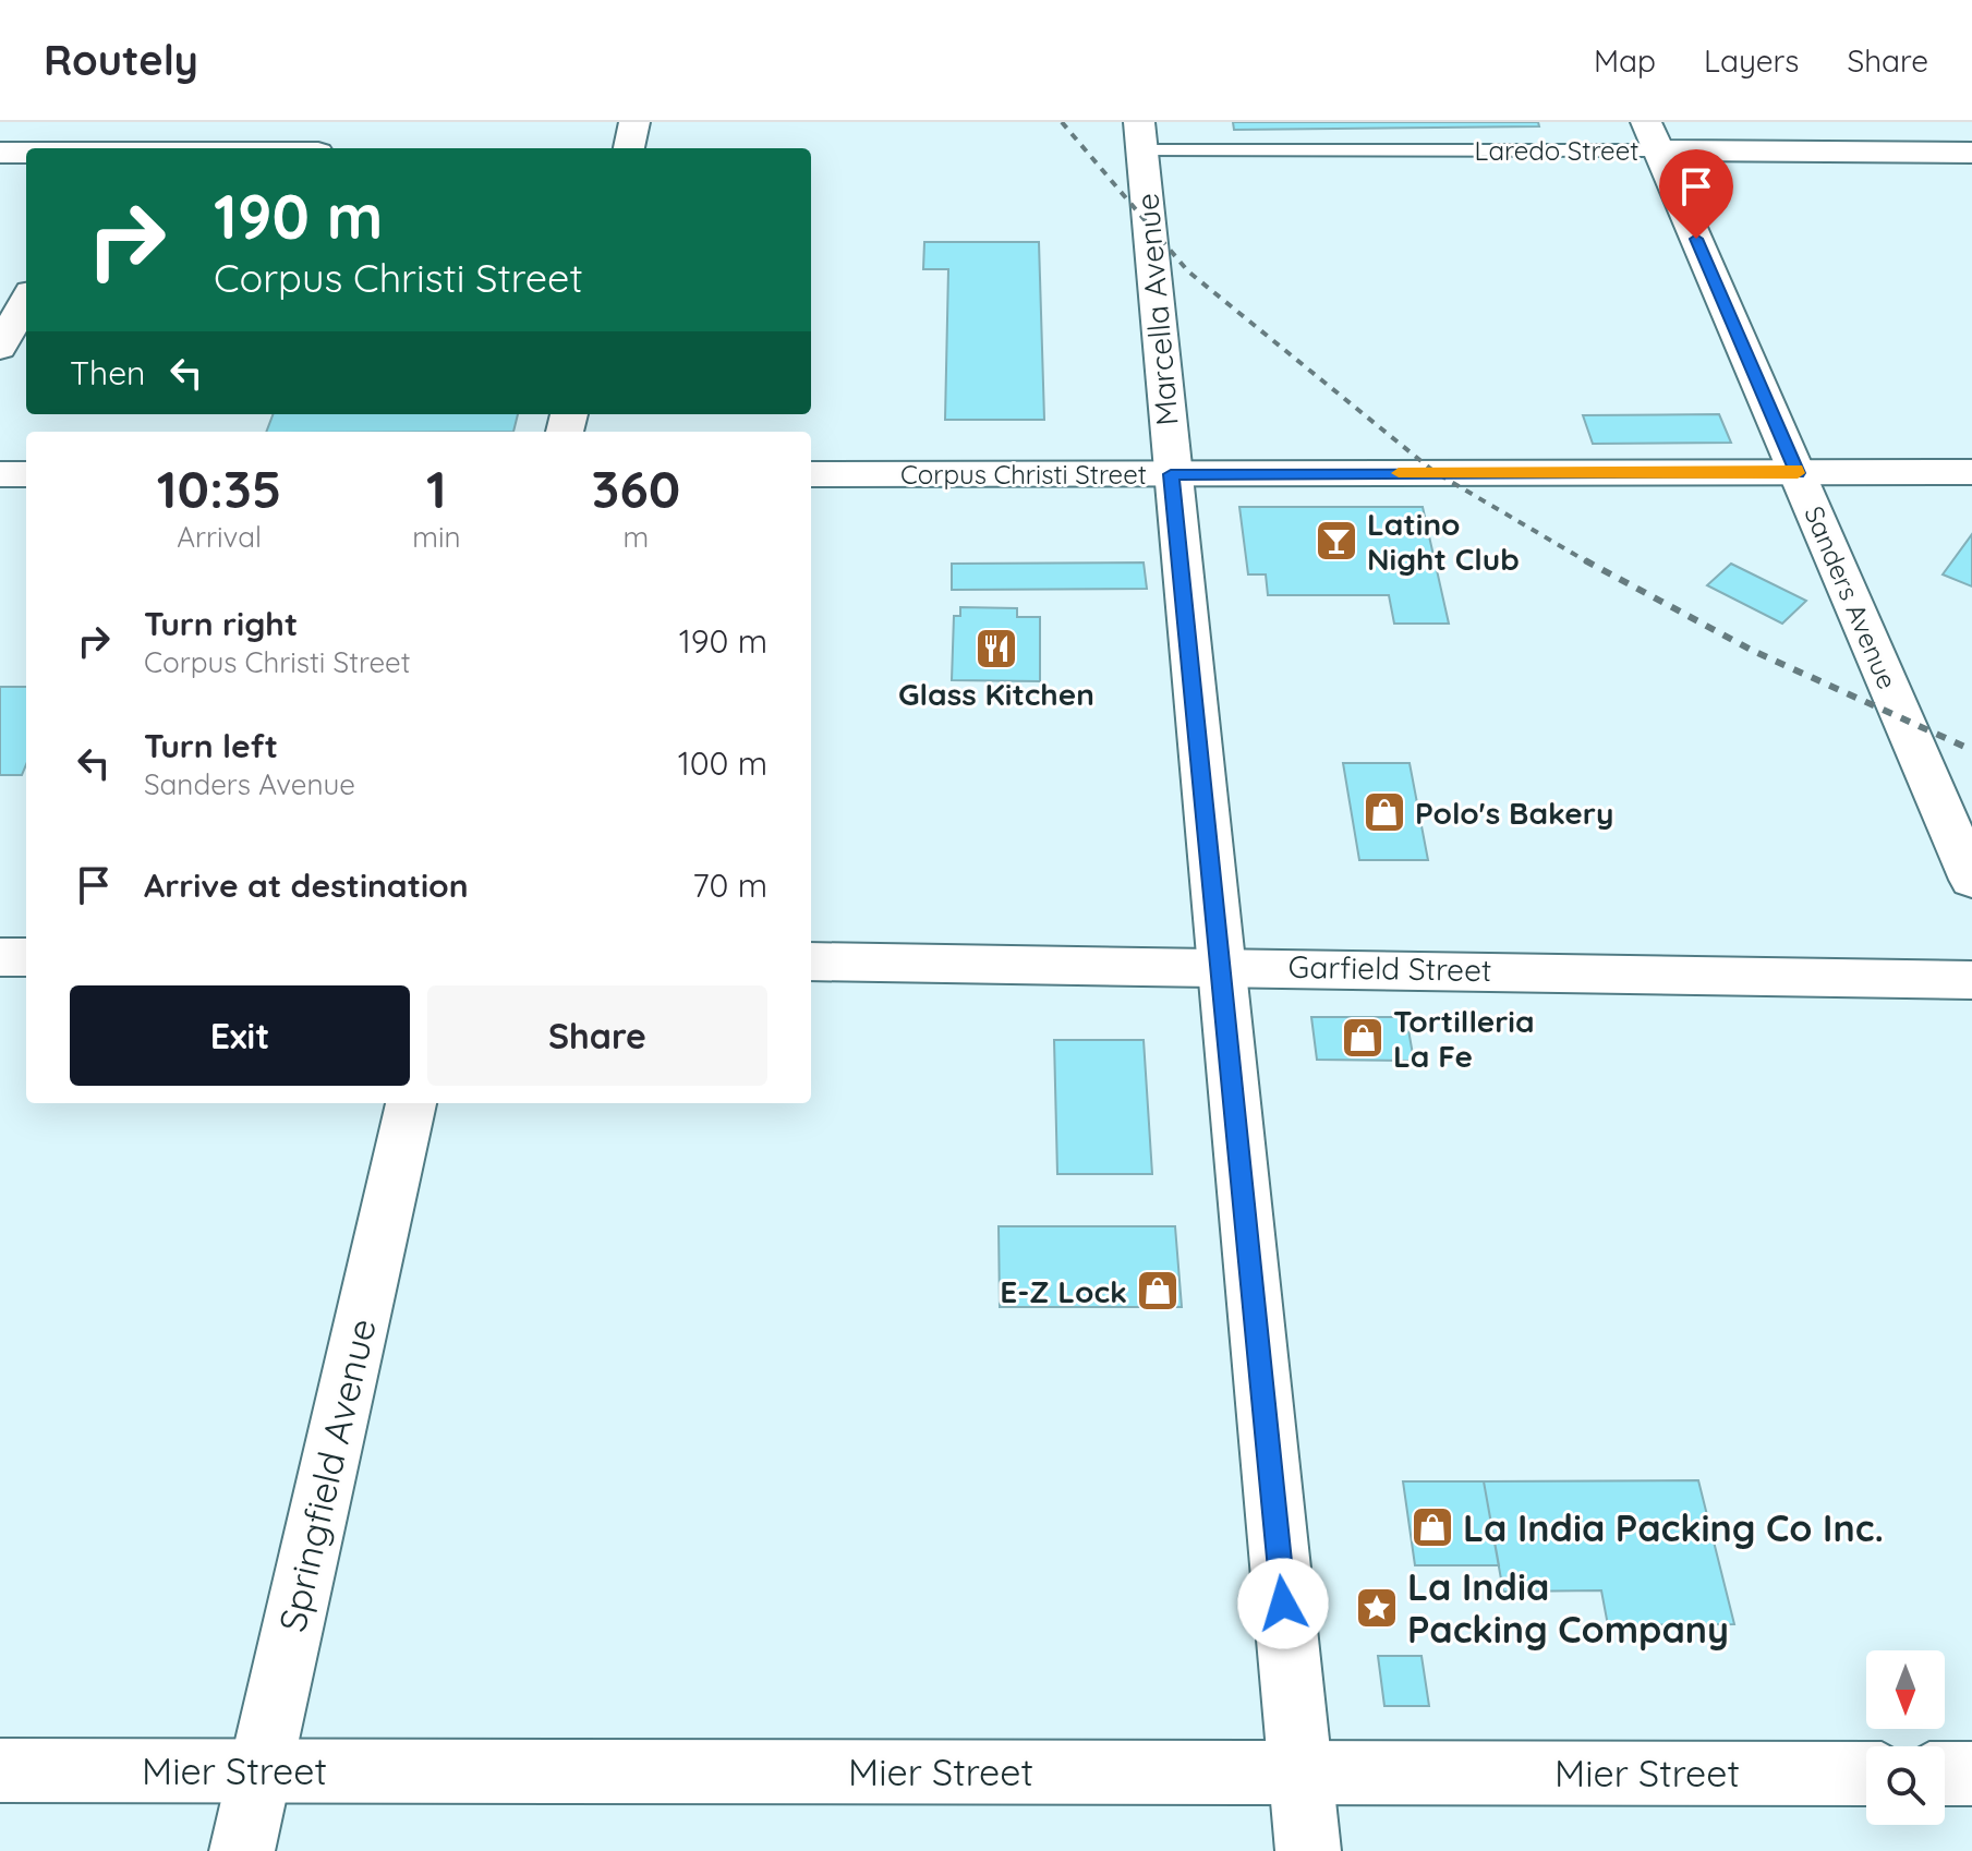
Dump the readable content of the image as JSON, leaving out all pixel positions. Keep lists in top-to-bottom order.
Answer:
{
  "streets": {
    "street": [
      "Laredo Street",
      "Marcella Avenue",
      "Corpus Christi Street",
      "Sanders Avenue",
      "Garfield Street",
      "Springfield Avenue",
      "Mier Street"
    ]
  },
  "crossings": [
    ["Laredo Street", "Marcella Avenue"],
    ["Laredo Street", "Sanders Avenue"],
    ["Marcella Avenue", "Corpus Christi Street"],
    ["Marcella Avenue", "Garfield Street"],
    ["Marcella Avenue", "Mier Street"],
    ["Corpus Christi Street", "Sanders Avenue"],
    ["Springfield Avenue", "Mier Street"]
  ],
  "places": {
    "bar": ["Latino Night Club"],
    "restaurant": ["Glass Kitchen"],
    "shop": [
      "Polo's Bakery",
      "Tortilleria La Fe",
      "E-Z Lock",
      "La India Packing Co Inc."
    ],
    "place": ["La India Packing Company"]
  },
  "north": "bottom",
  "page": {
    "header": "Routely",
    "nav": ["Map", "Layers", "Share"],
    "turn": ["190 m", "Corpus Christi Street"],
    "then": "Then",
    "eta": [
      "10:35",
      "Arrival",
      "1",
      "min",
      "360",
      "m"
    ],
    "list": [
      {
        "name": "Turn right",
        "note": "Corpus Christi Street",
        "value": "190 m"
      },
      {
        "name": "Turn left",
        "note": "Sanders Avenue",
        "value": "100 m"
      },
      {
        "name": "Arrive at destination",
        "value": "70 m"
      }
    ],
    "buttons": ["Exit", "Share"]
  }
}
